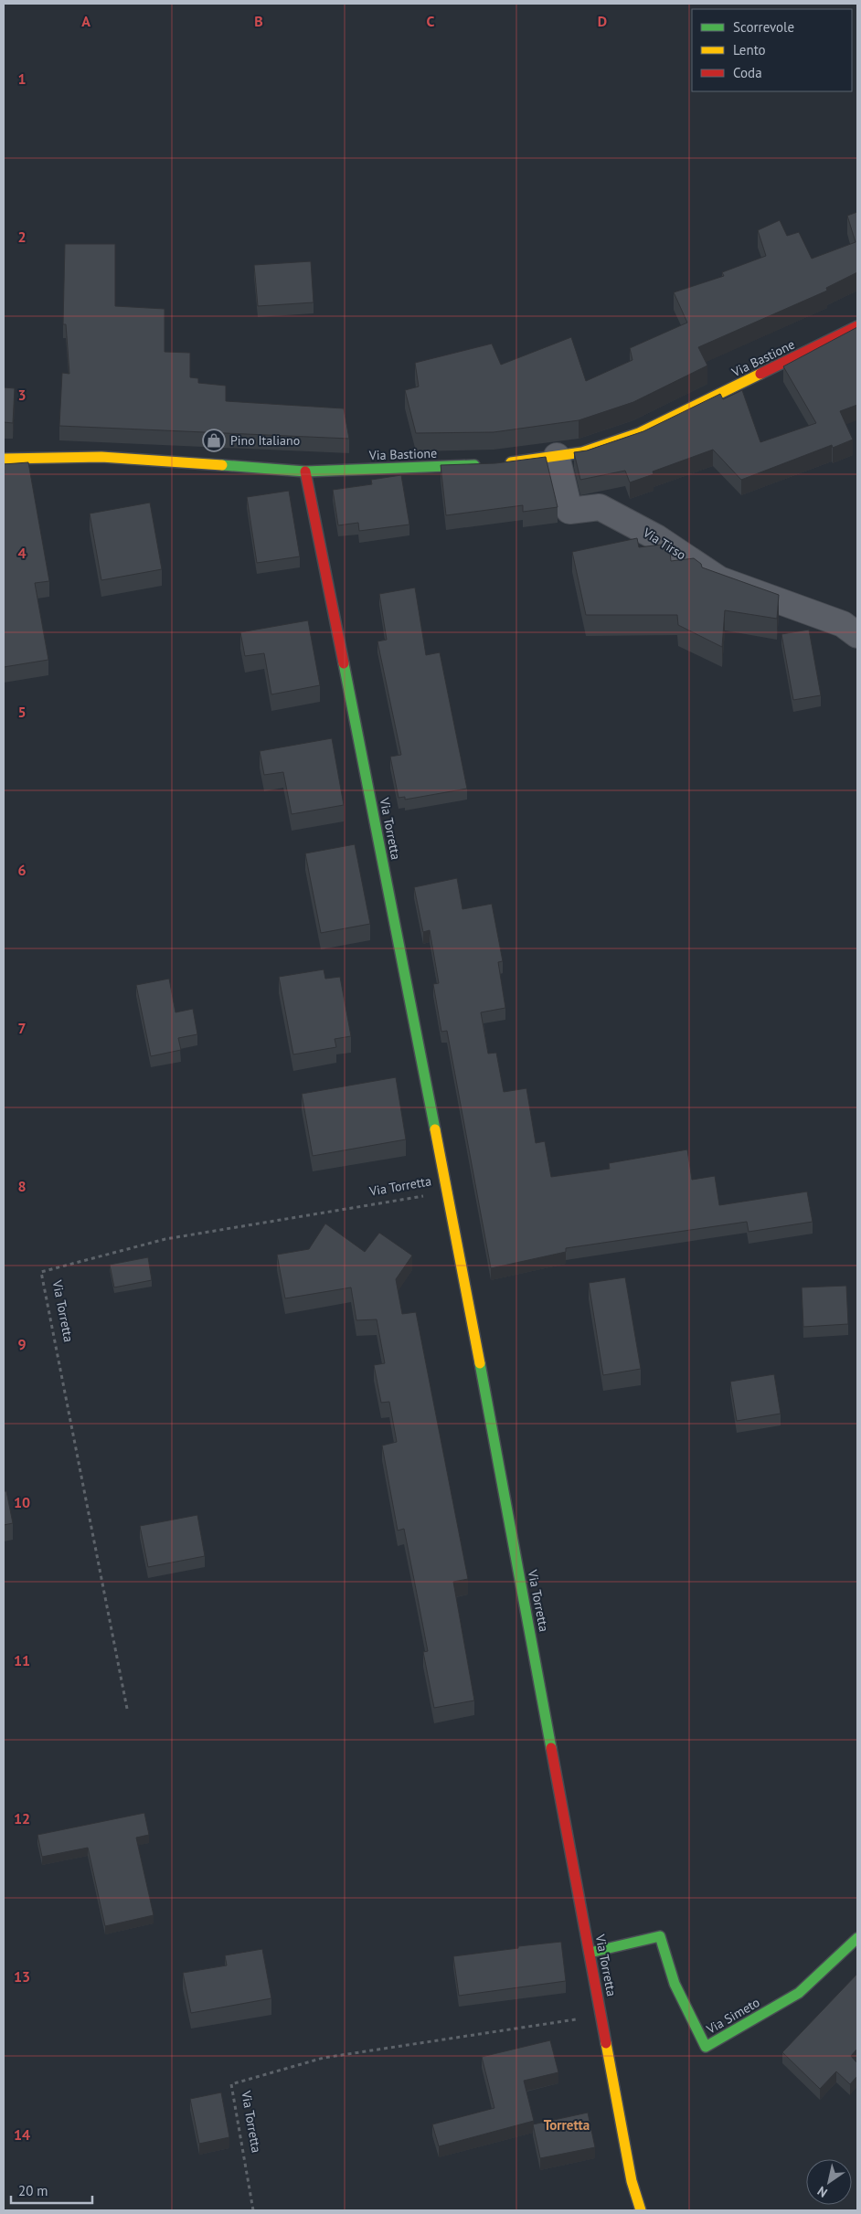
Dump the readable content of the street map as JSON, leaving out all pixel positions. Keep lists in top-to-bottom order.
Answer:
{
  "streets": {
    "street": [
      "Via Bastione",
      "Via Tirso",
      "Via Torretta",
      "Via Simeto"
    ]
  },
  "crossings": [
    ["Via Bastione", "Via Tirso"],
    ["Via Bastione", "Via Torretta"],
    ["Via Torretta", "Via Simeto"]
  ],
  "districts": ["Torretta"],
  "places": {
    "shop": ["Pino Italiano"]
  },
  "legend": ["Scorrevole", "Lento", "Coda"],
  "scale_bar": "20 m",
  "north": "bottom left",
  "grid": {
    "columns": [
      "A",
      "B",
      "C",
      "D"
    ],
    "rows": [
      "1",
      "2",
      "3",
      "4",
      "5",
      "6",
      "7",
      "8",
      "9",
      "10",
      "11",
      "12",
      "13",
      "14"
    ]
  }
}
